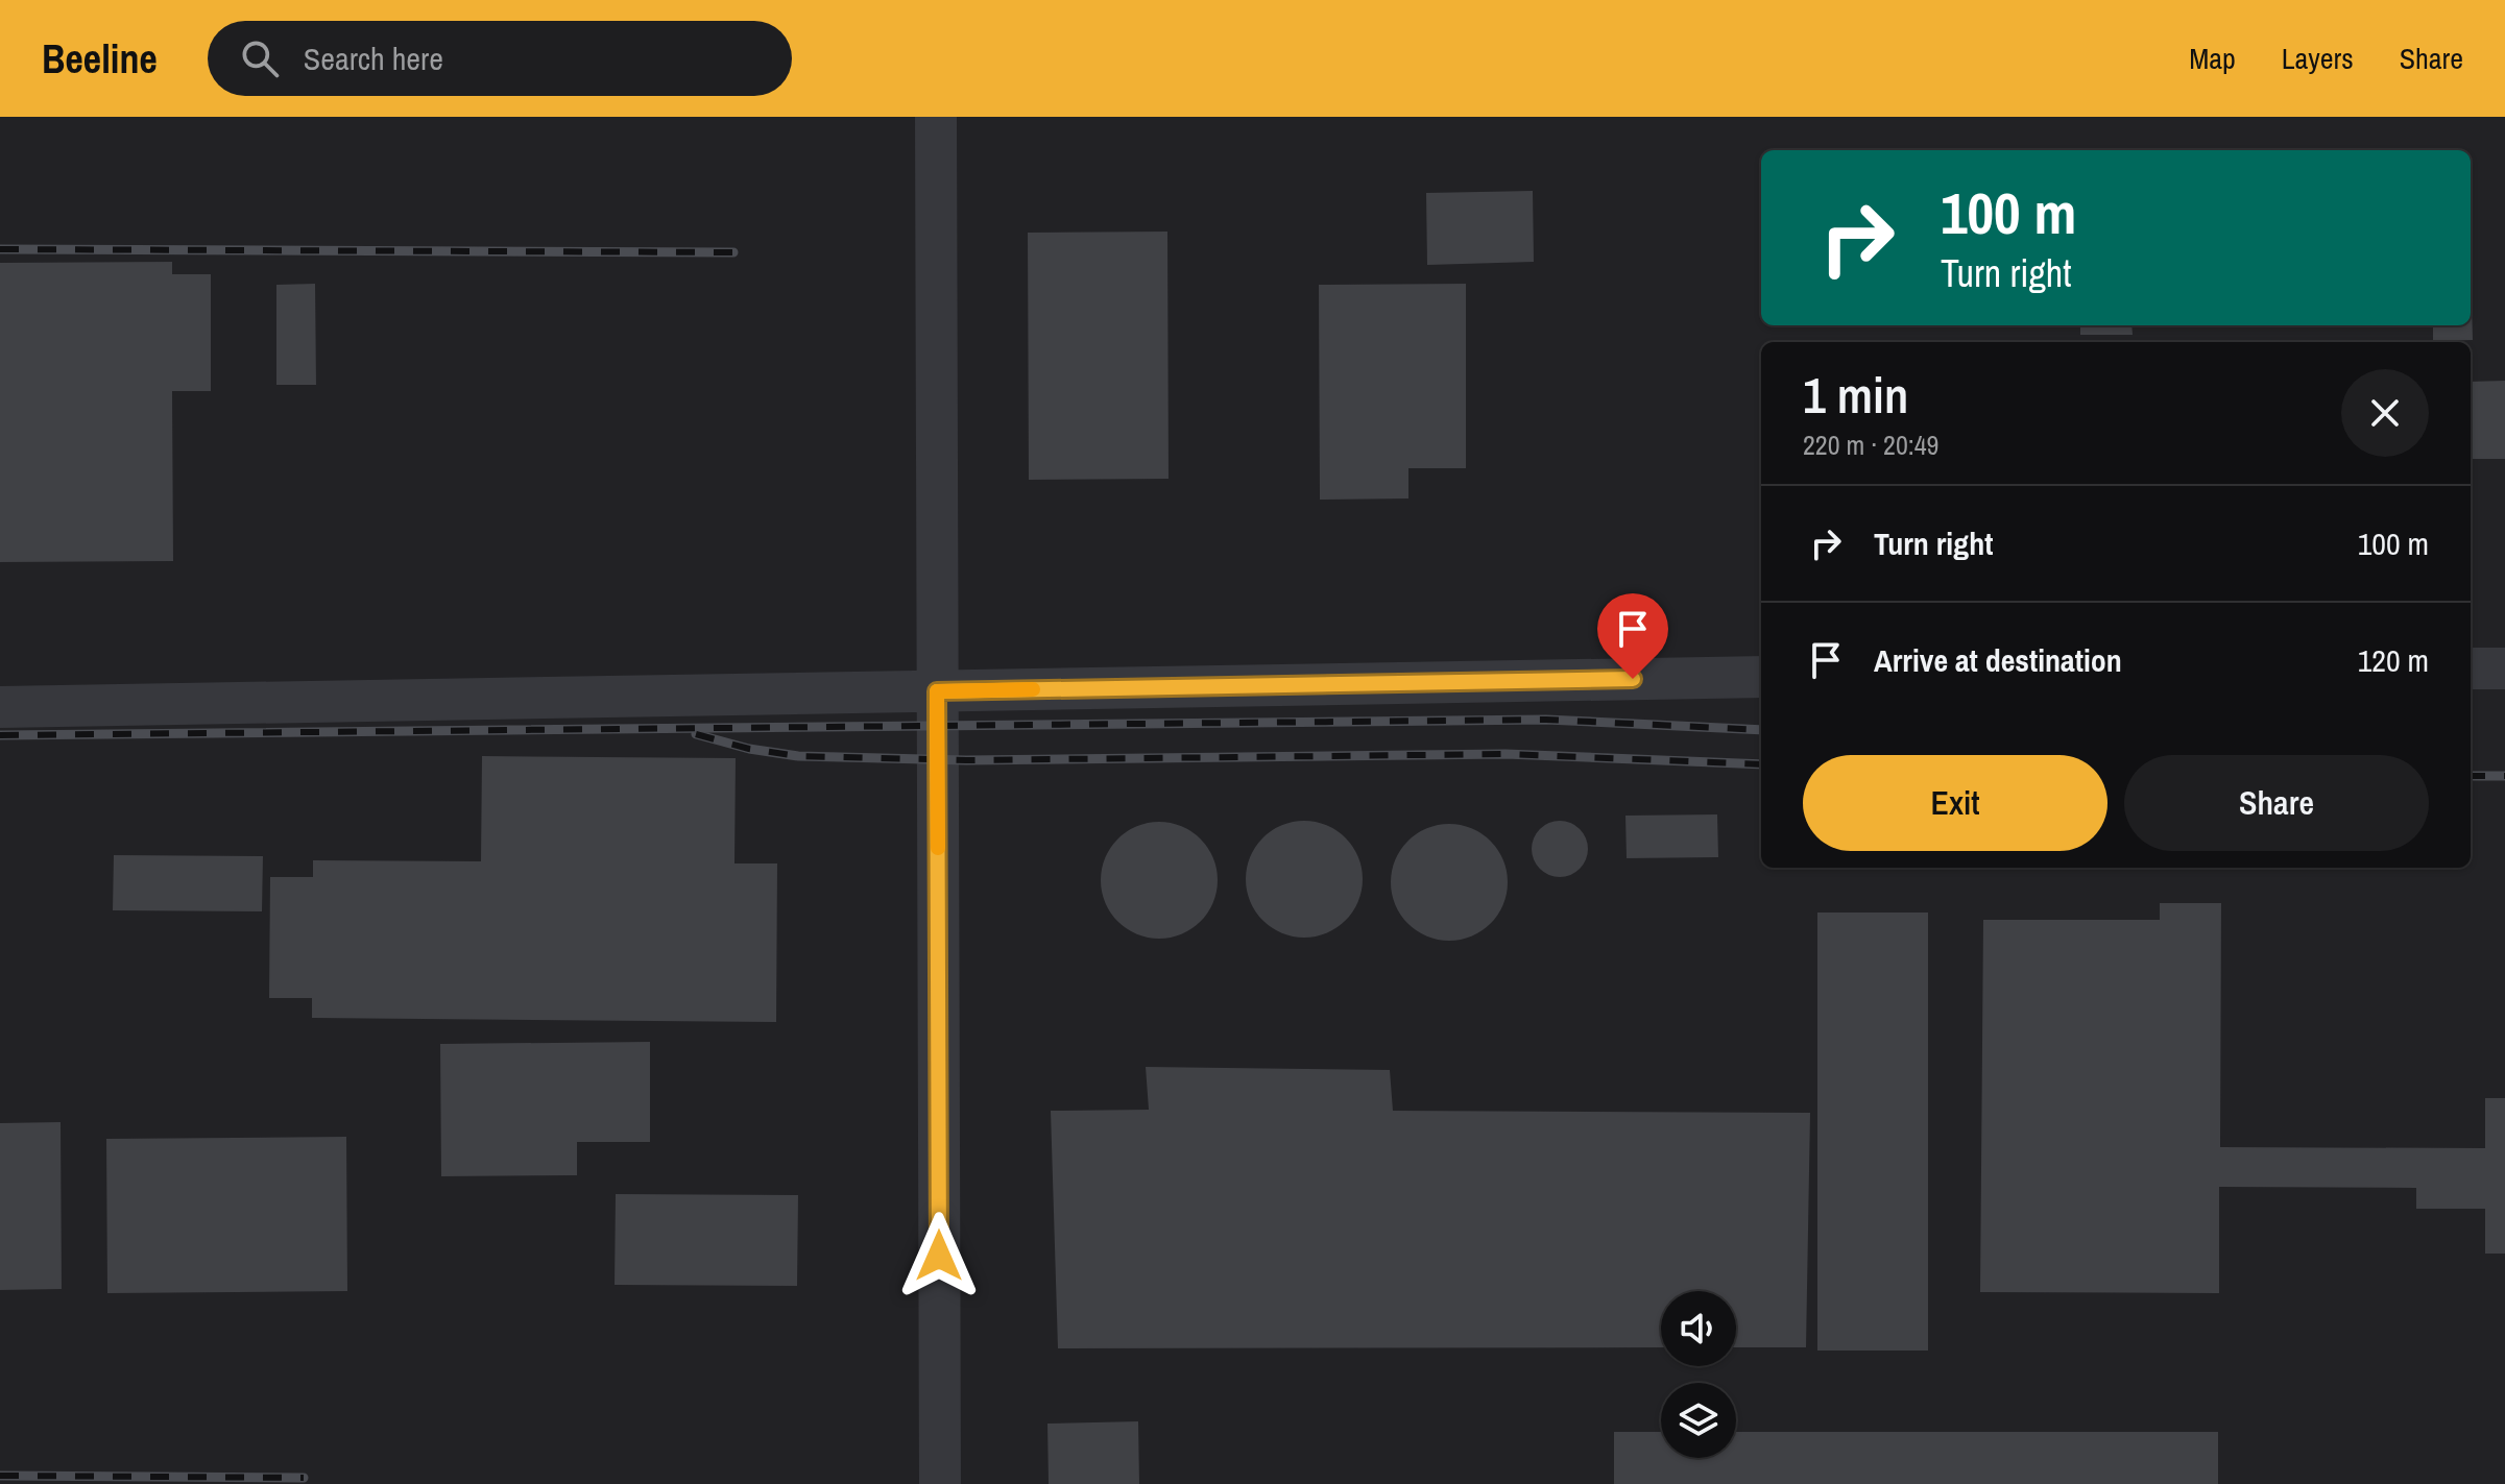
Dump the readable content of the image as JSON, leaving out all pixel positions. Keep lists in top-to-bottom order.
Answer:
{
  "page": {
    "header": "Beeline",
    "search": "Search here",
    "nav": ["Map", "Layers", "Share"],
    "turn": ["100 m", "Turn right"],
    "heading": ["1 min", "220 m · 20:49"],
    "list": [
      {
        "name": "Turn right",
        "value": "100 m"
      },
      {
        "name": "Arrive at destination",
        "value": "120 m"
      }
    ],
    "buttons": ["Exit", "Share"]
  }
}
